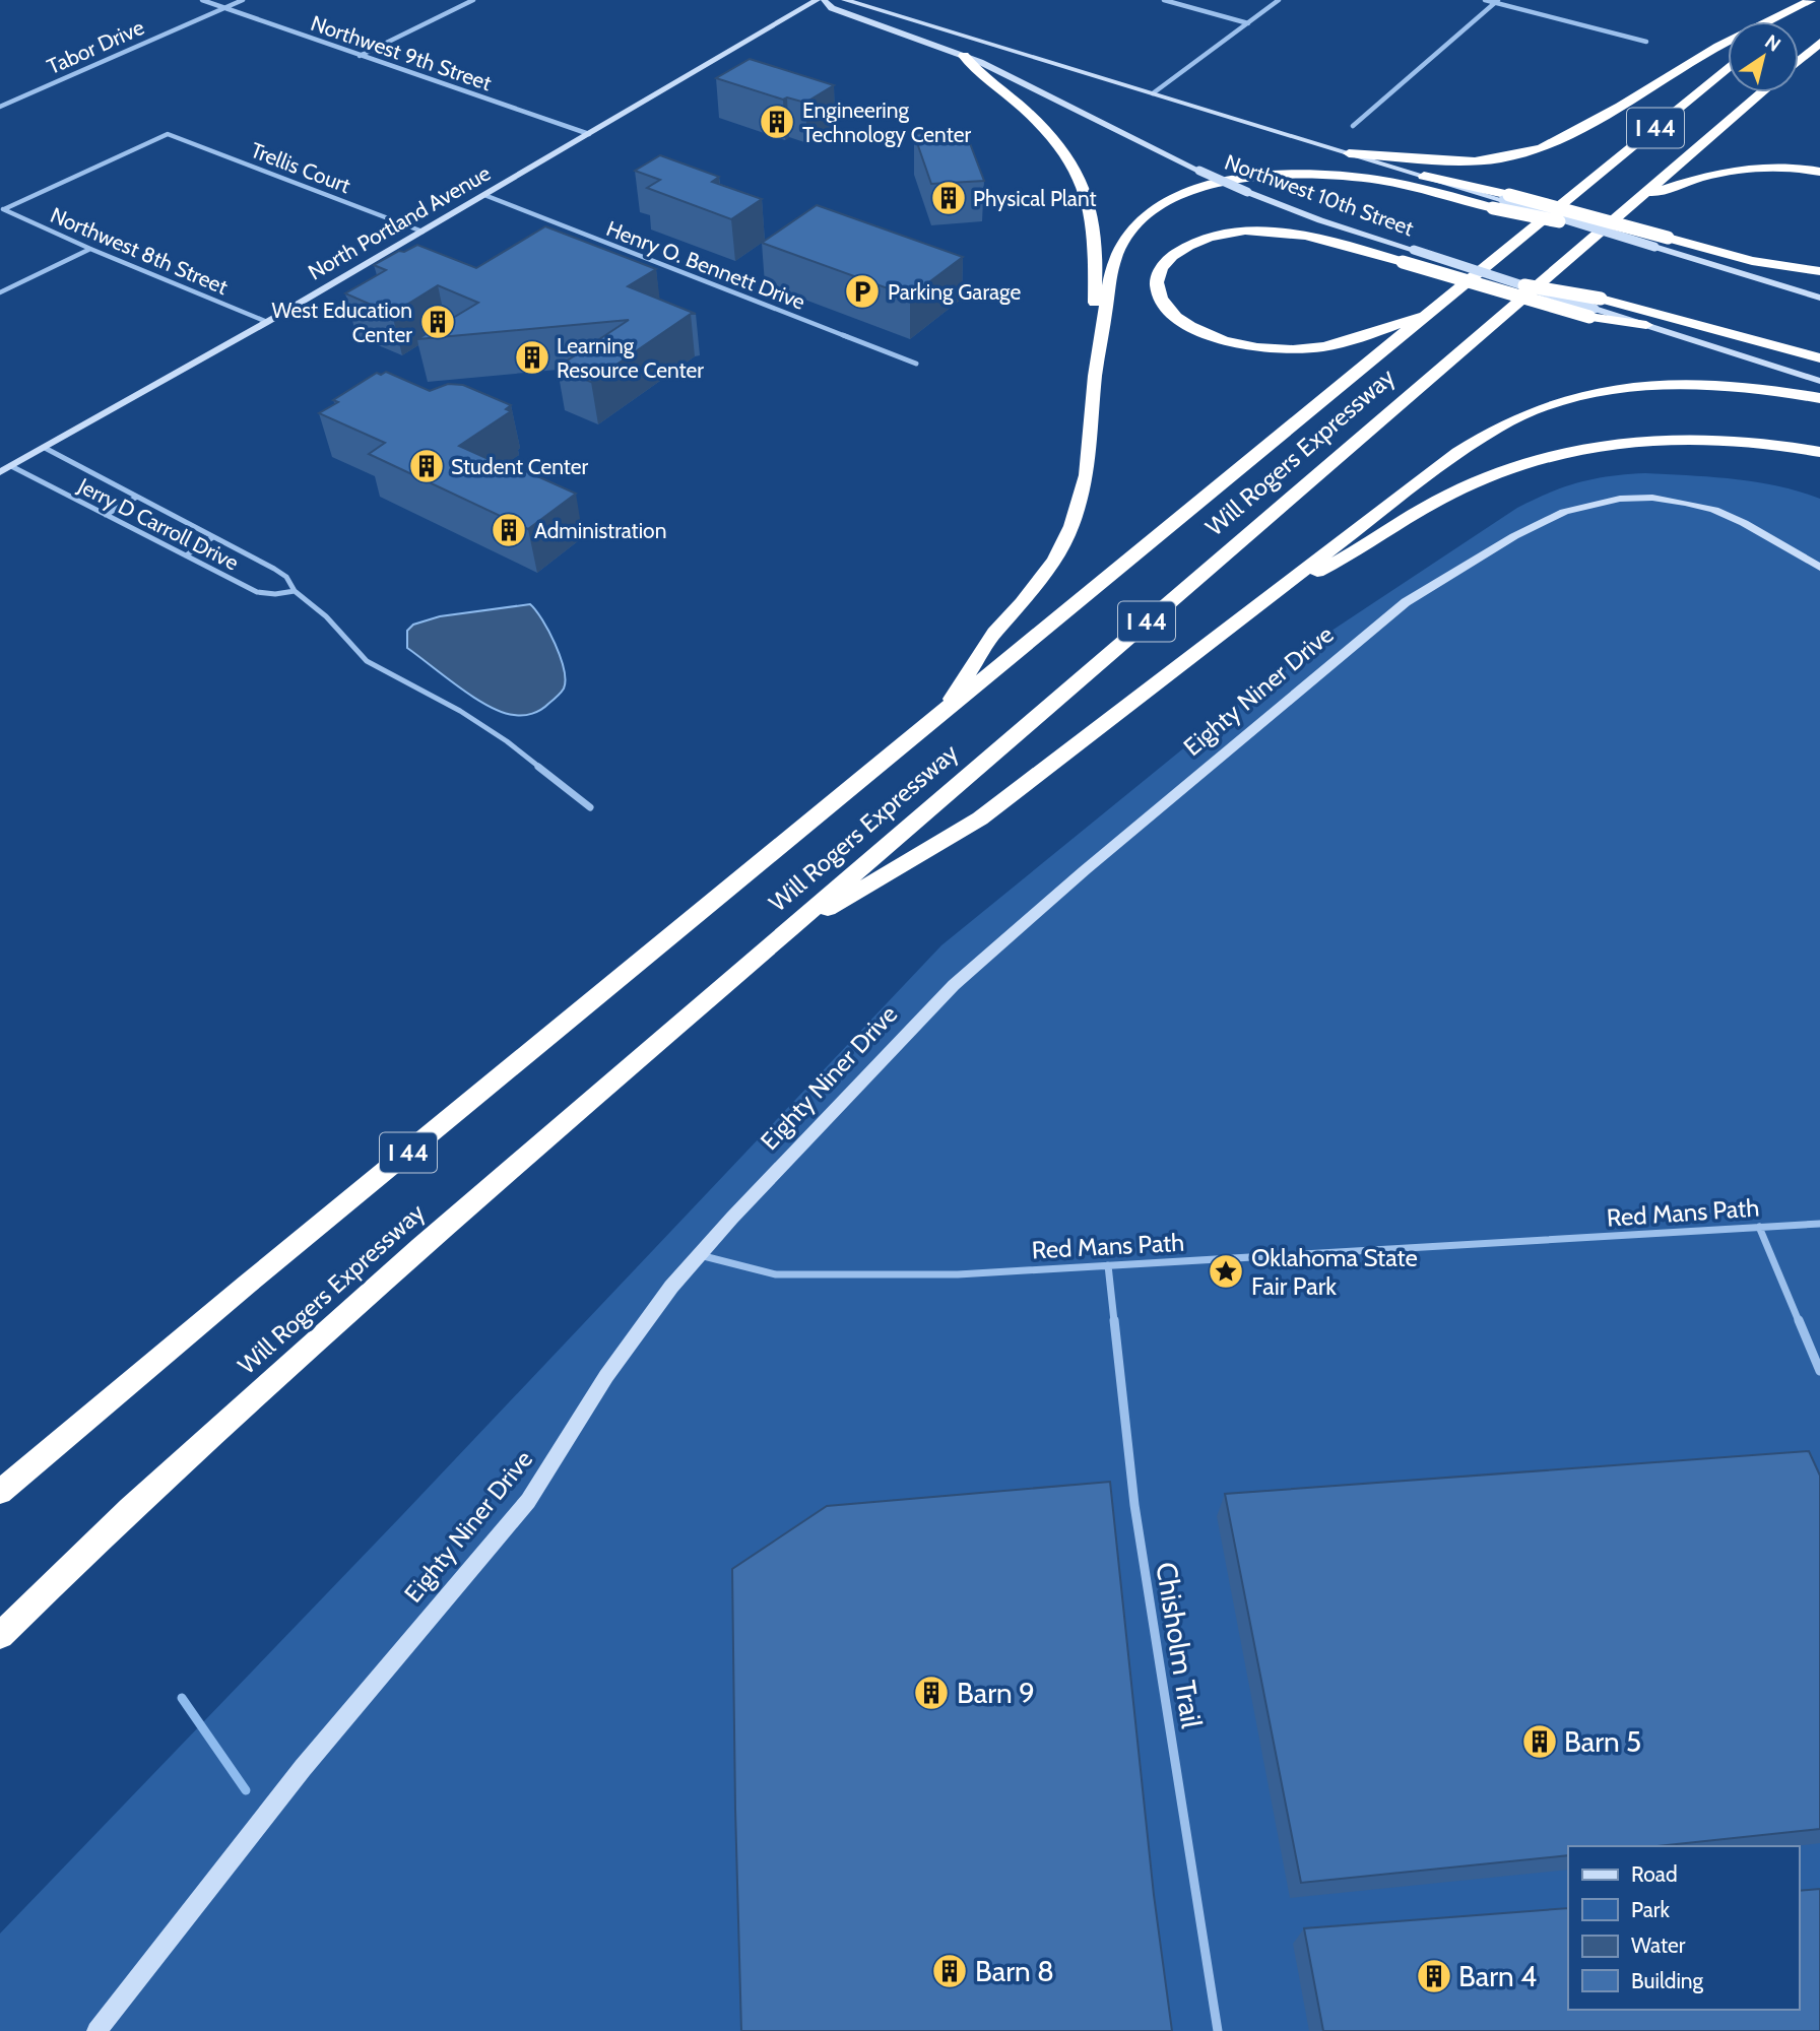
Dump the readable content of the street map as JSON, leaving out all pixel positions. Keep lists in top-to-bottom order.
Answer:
{
  "streets": {
    "highway": ["I 44", "Will Rogers Expressway"],
    "main road": ["Northwest 10th Street", "North Portland Avenue", "Eighty Niner Drive"],
    "street": [
      "Tabor Drive",
      "Northwest 9th Street",
      "Trellis Court",
      "Northwest 8th Street",
      "Henry O. Bennett Drive",
      "Jerry D Carroll Drive",
      "Red Mans Path",
      "Chisholm Trail"
    ]
  },
  "crossings": [
    ["Tabor Drive", "Northwest 9th Street"],
    ["Northwest 9th Street", "North Portland Avenue"],
    ["Trellis Court", "North Portland Avenue"],
    ["Trellis Court", "Northwest 8th Street"],
    ["North Portland Avenue", "Northwest 8th Street"],
    ["North Portland Avenue", "Henry O. Bennett Drive"],
    ["North Portland Avenue", "Jerry D Carroll Drive"],
    ["Eighty Niner Drive", "Red Mans Path"],
    ["Red Mans Path", "Chisholm Trail"]
  ],
  "places": {
    "building": [
      "Engineering Technology Center",
      "Physical Plant",
      "West Education Center",
      "Learning Resource Center",
      "Student Center",
      "Administration",
      "Barn 9",
      "Barn 5",
      "Barn 8",
      "Barn 4"
    ],
    "parking": ["Parking Garage"],
    "place": ["Oklahoma State Fair Park"]
  },
  "legend": [
    "Road",
    "Park",
    "Water",
    "Building"
  ],
  "north": "top right"
}
